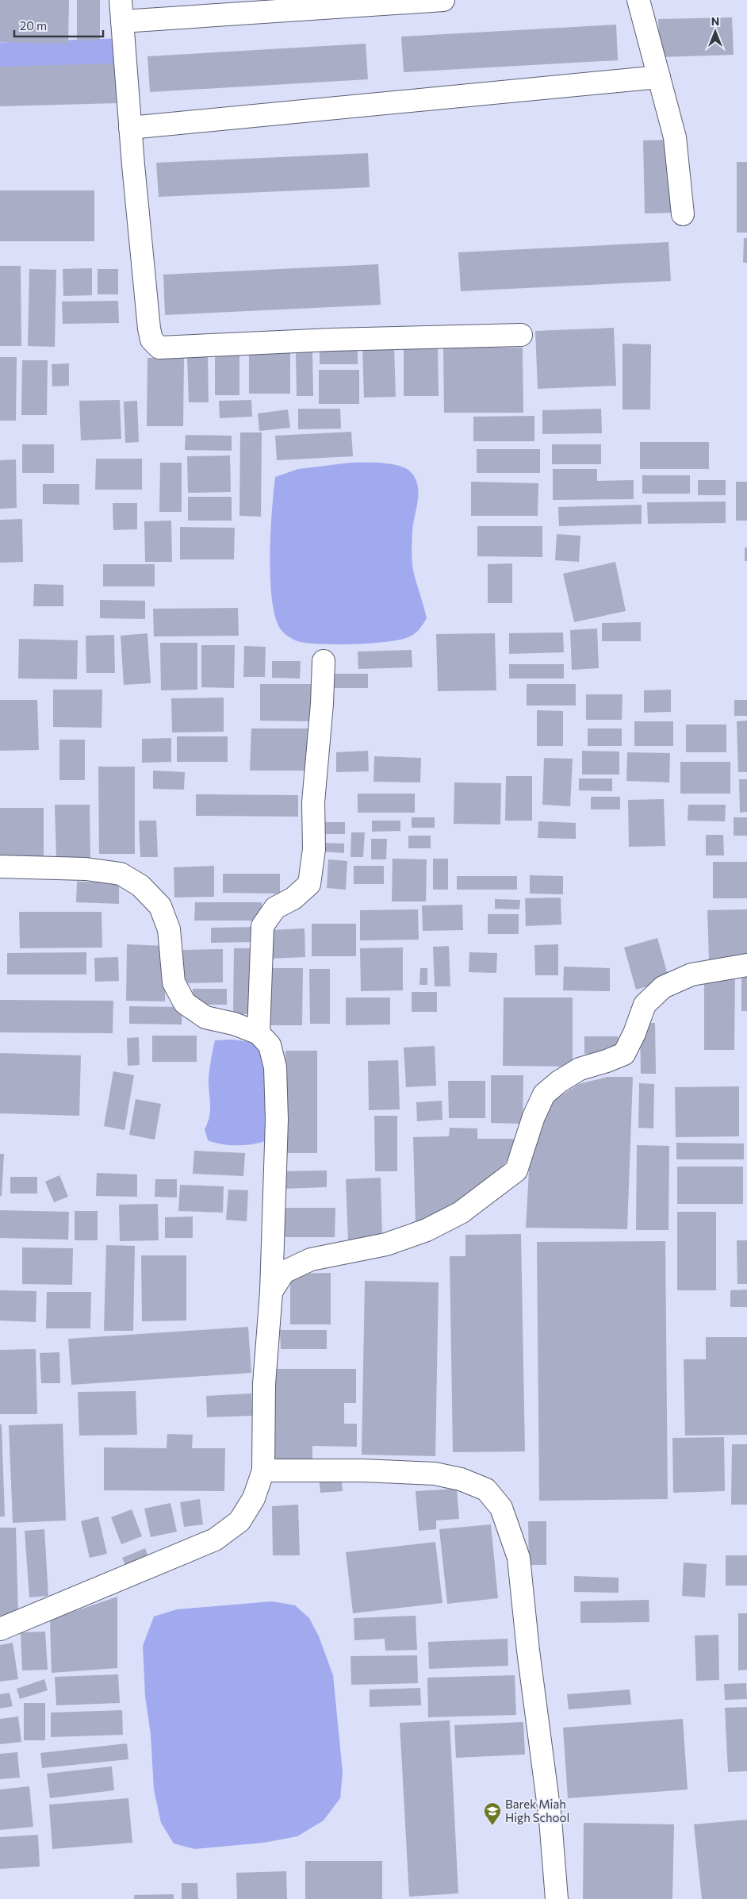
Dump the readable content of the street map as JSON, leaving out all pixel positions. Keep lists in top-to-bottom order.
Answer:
{
  "places": {
    "school or university": ["Barek Miah High School"]
  },
  "scale_bar": "20 m",
  "north": "top"
}
